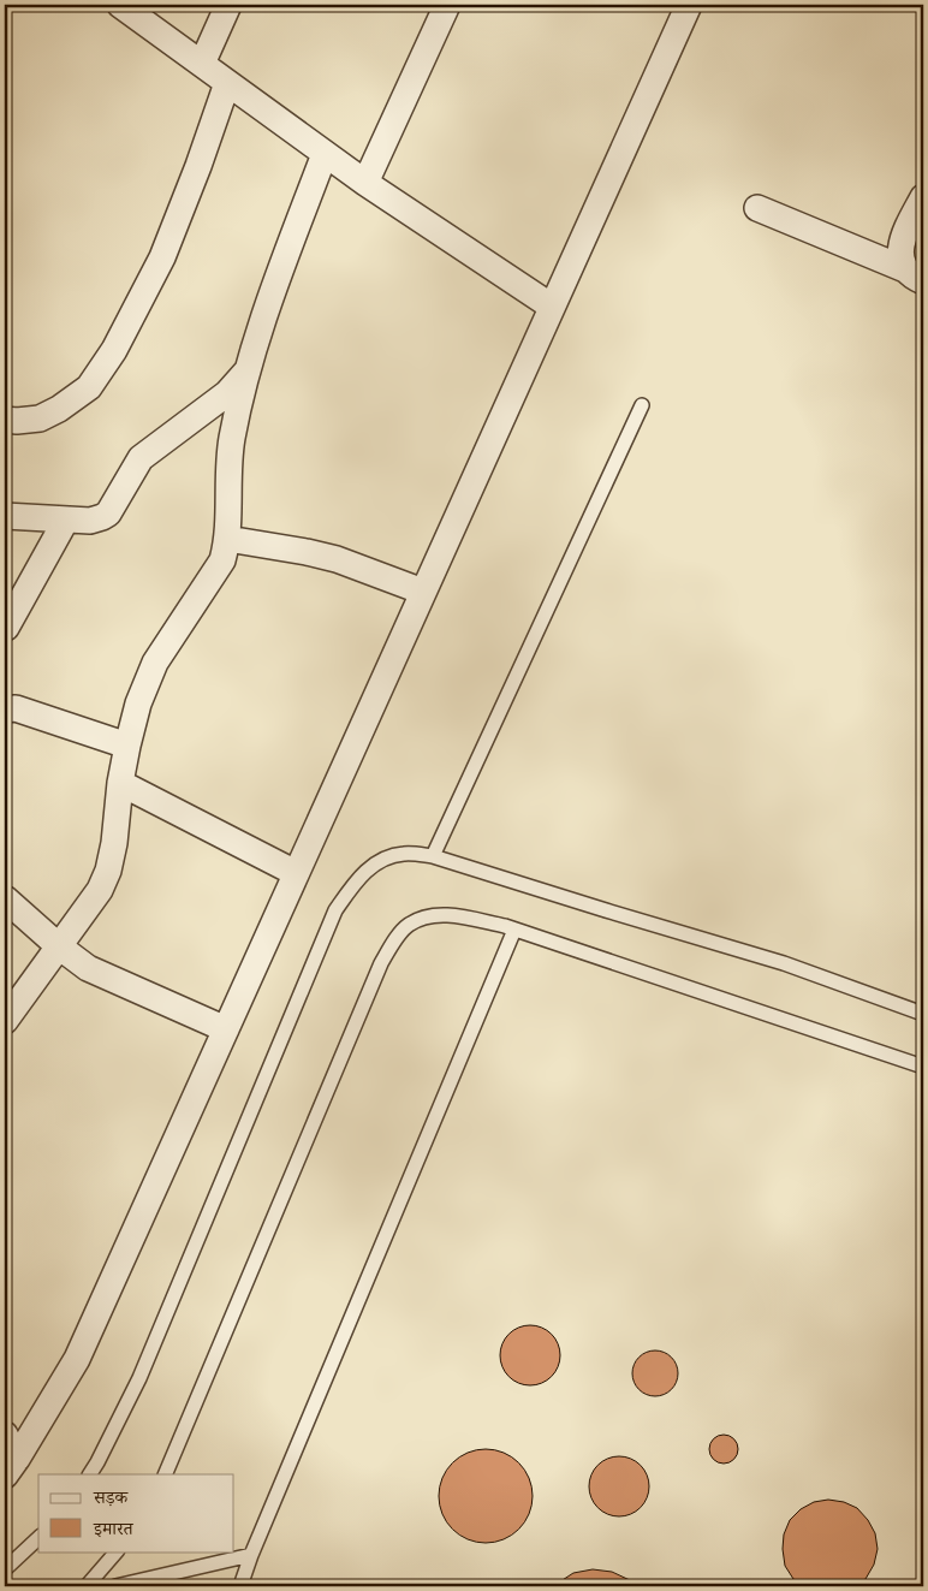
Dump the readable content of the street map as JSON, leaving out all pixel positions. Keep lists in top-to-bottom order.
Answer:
{
  "legend": ["सड़क", "इमारत"]
}
